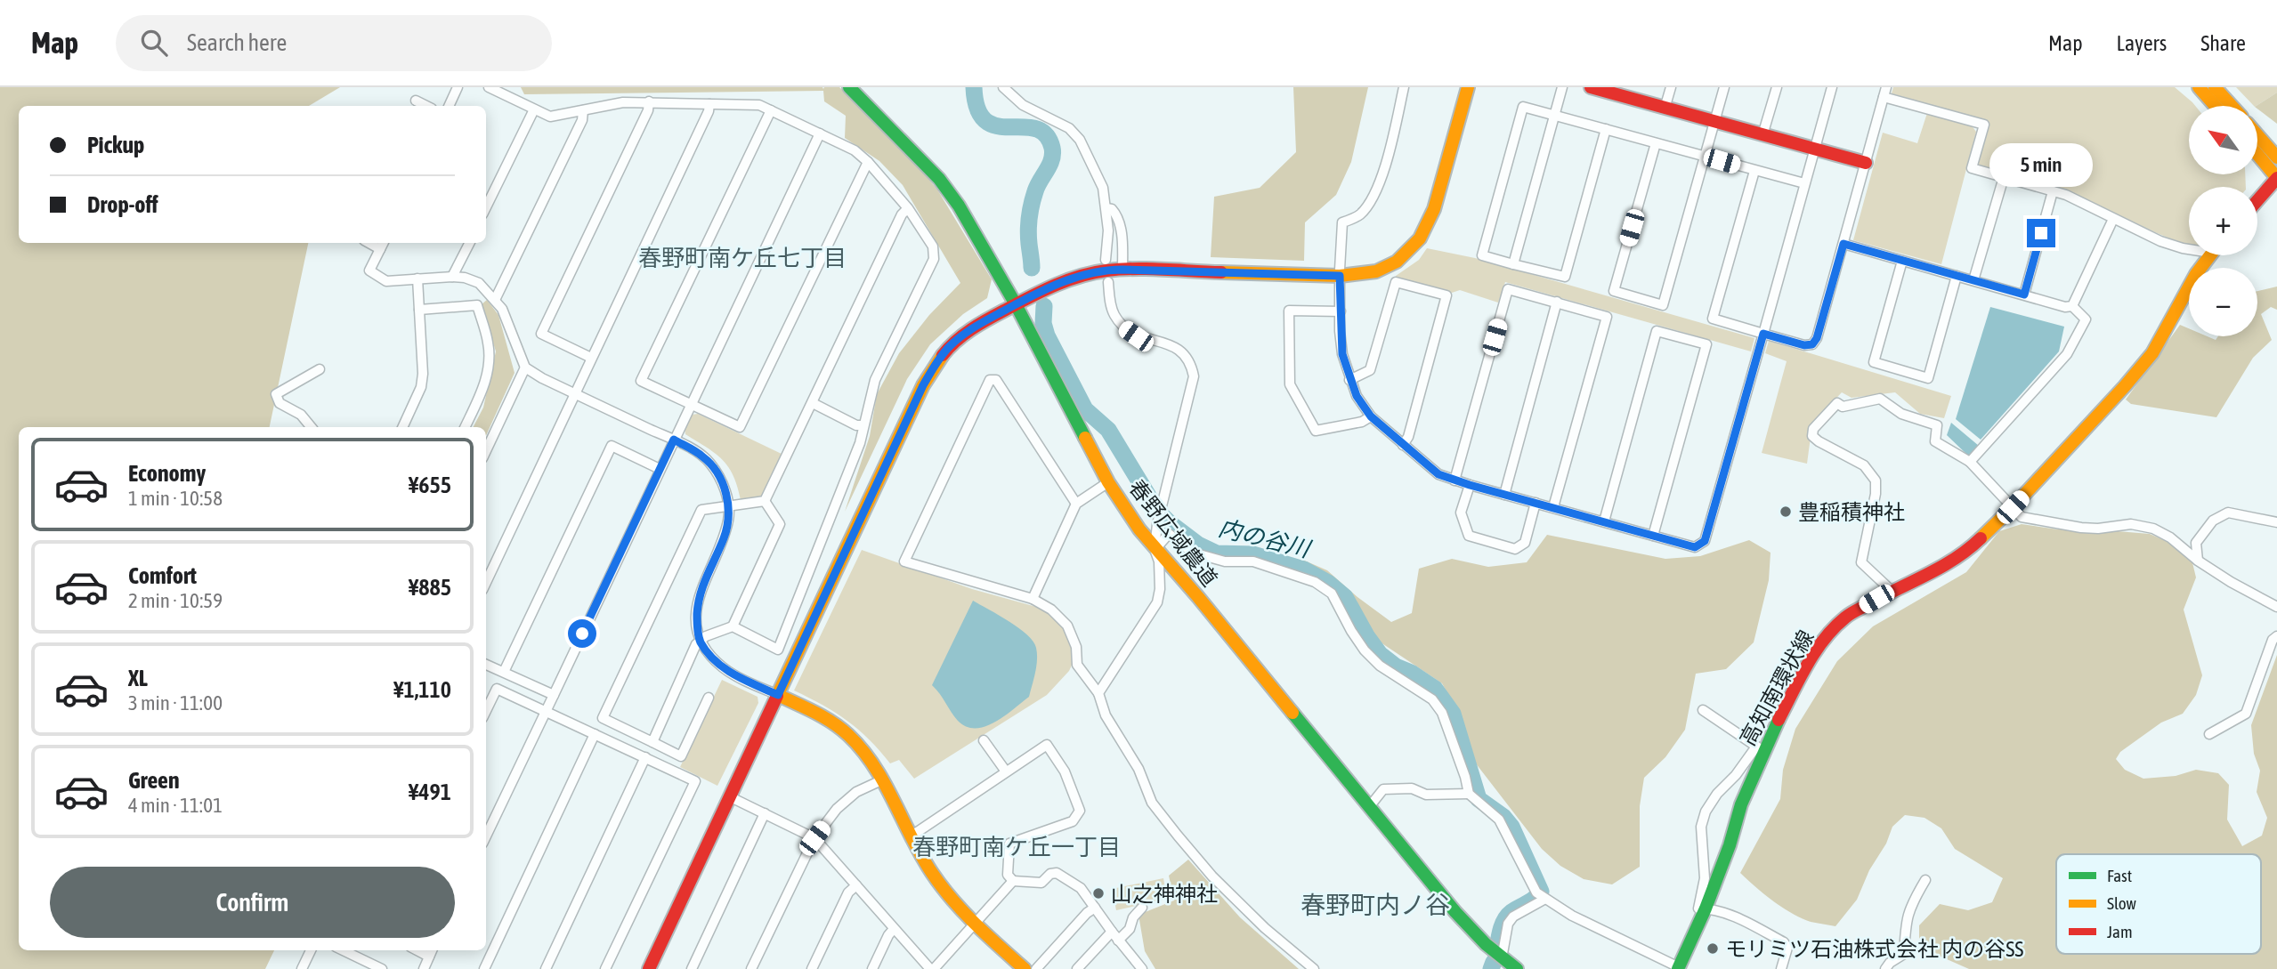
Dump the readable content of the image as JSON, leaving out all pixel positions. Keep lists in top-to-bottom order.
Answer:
{
  "streets": {
    "street": ["春野広域農道", "高知南環状線"]
  },
  "districts": ["春野町南ケ丘七丁目", "春野町南ケ丘一丁目", "春野町内ノ谷"],
  "water": ["内の谷川"],
  "places": ["豊稲積神社", "山之神神社", "モリミツ石油株式会社 内の谷SS"],
  "legend": ["Fast", "Slow", "Jam"],
  "north": "top left",
  "page": {
    "header": "Map",
    "search": "Search here",
    "nav": ["Map", "Layers", "Share"],
    "map_buttons": ["+", "−"],
    "banner": ["Pickup", "Drop-off"],
    "bubble": "5 min",
    "list": [
      {
        "name": "Economy",
        "note": "1 min · 10:58",
        "value": "¥655"
      },
      {
        "name": "Comfort",
        "note": "2 min · 10:59",
        "value": "¥885"
      },
      {
        "name": "XL",
        "note": "3 min · 11:00",
        "value": "¥1,110"
      },
      {
        "name": "Green",
        "note": "4 min · 11:01",
        "value": "¥491"
      }
    ],
    "buttons": "Confirm"
  }
}
